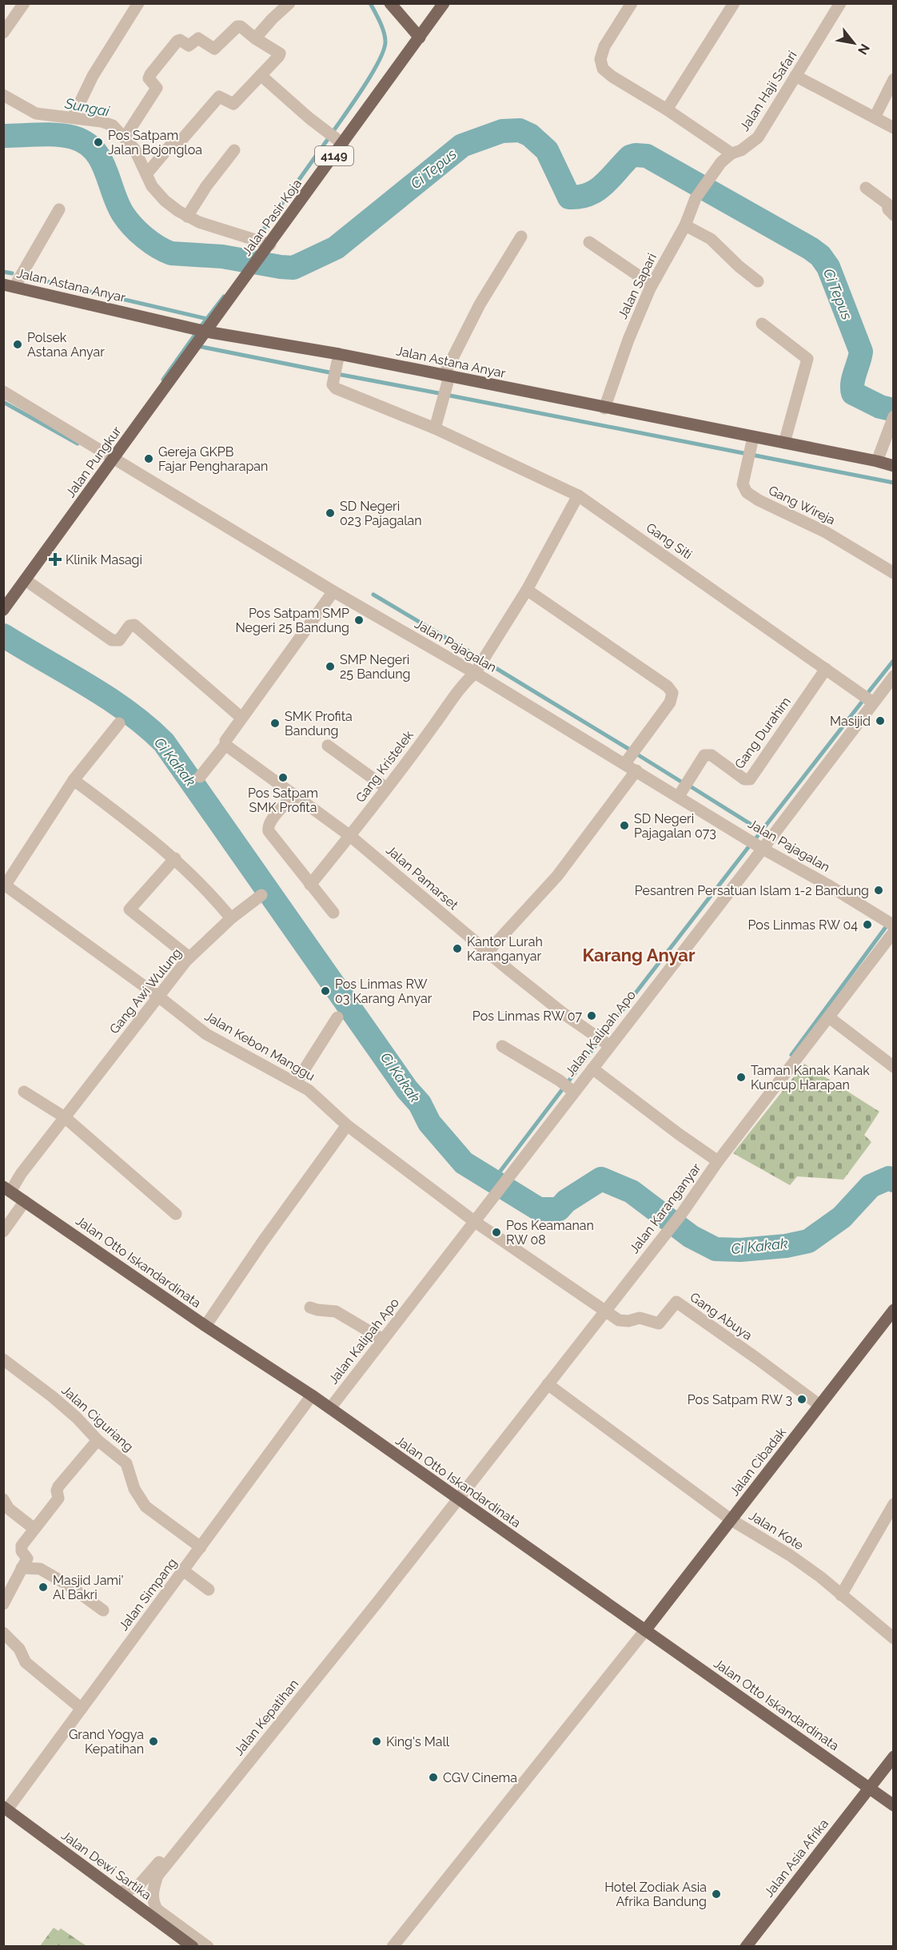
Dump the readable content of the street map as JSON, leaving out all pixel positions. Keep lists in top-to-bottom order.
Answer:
{
  "streets": {
    "main road": [
      "4149",
      "Jalan Pasir Koja",
      "Jalan Astana Anyar",
      "Jalan Pungkur",
      "Jalan Otto Iskandardinata",
      "Jalan Cibadak",
      "Jalan Asia Afrika",
      "Jalan Dewi Sartika"
    ],
    "street": [
      "Jalan Haji Safari",
      "Jalan Sapari",
      "Gang Wireja",
      "Gang Siti",
      "Jalan Pajagalan",
      "Gang Durahim",
      "Gang Kristelek",
      "Jalan Pamarset",
      "Gang Awi Wulung",
      "Jalan Kalipah Apo",
      "Jalan Kebon Manggu",
      "Jalan Karanganyar",
      "Gang Abuya",
      "Jalan Ciguriang",
      "Jalan Kote",
      "Jalan Simpang",
      "Jalan Kepatihan"
    ]
  },
  "crossings": [
    ["Jalan Haji Safari", "Jalan Sapari"],
    ["Jalan Pasir Koja", "Jalan Astana Anyar"],
    ["Jalan Pasir Koja", "Jalan Pungkur"],
    ["Jalan Astana Anyar", "Jalan Sapari"],
    ["Jalan Astana Anyar", "Jalan Pungkur"],
    ["Jalan Astana Anyar", "Gang Wireja"],
    ["Jalan Astana Anyar", "Gang Siti"],
    ["Jalan Pungkur", "Jalan Pajagalan"],
    ["Gang Siti", "Gang Durahim"],
    ["Gang Siti", "Gang Kristelek"],
    ["Gang Siti", "Jalan Kalipah Apo"],
    ["Jalan Pajagalan", "Gang Durahim"],
    ["Jalan Pajagalan", "Gang Kristelek"],
    ["Jalan Pajagalan", "Jalan Kalipah Apo"],
    ["Gang Kristelek", "Jalan Pamarset"],
    ["Jalan Pamarset", "Jalan Kalipah Apo"],
    ["Gang Awi Wulung", "Jalan Kebon Manggu"],
    ["Gang Awi Wulung", "Jalan Otto Iskandardinata"],
    ["Jalan Kalipah Apo", "Jalan Kebon Manggu"],
    ["Jalan Kalipah Apo", "Jalan Otto Iskandardinata"],
    ["Jalan Kebon Manggu", "Jalan Karanganyar"],
    ["Jalan Kebon Manggu", "Gang Abuya"],
    ["Jalan Karanganyar", "Jalan Otto Iskandardinata"],
    ["Jalan Karanganyar", "Gang Abuya"],
    ["Jalan Karanganyar", "Jalan Kote"],
    ["Jalan Karanganyar", "Jalan Kepatihan"],
    ["Jalan Otto Iskandardinata", "Jalan Cibadak"],
    ["Jalan Otto Iskandardinata", "Jalan Simpang"],
    ["Jalan Otto Iskandardinata", "Jalan Kepatihan"],
    ["Jalan Otto Iskandardinata", "Jalan Asia Afrika"],
    ["Gang Abuya", "Jalan Cibadak"],
    ["Jalan Ciguriang", "Jalan Simpang"],
    ["Jalan Cibadak", "Jalan Kote"],
    ["Jalan Simpang", "Jalan Dewi Sartika"],
    ["Jalan Kepatihan", "Jalan Dewi Sartika"]
  ],
  "districts": ["Karang Anyar"],
  "water": ["Sungai", "Ci Tepus", "Ci Kakak"],
  "places": {
    "other": [
      "Pos Satpam Jalan Bojongloa",
      "Polsek Astana Anyar",
      "Gereja GKPB Fajar Pengharapan",
      "SD Negeri 023 Pajagalan",
      "Pos Satpam SMP Negeri 25 Bandung",
      "SMP Negeri 25 Bandung",
      "Masijid",
      "SMK Profita Bandung",
      "Pos Satpam SMK Profita",
      "SD Negeri Pajagalan 073",
      "Pesantren Persatuan Islam 1-2 Bandung",
      "Pos Linmas RW 04",
      "Kantor Lurah Karanganyar",
      "Pos Linmas RW 03 Karang Anyar",
      "Pos Linmas RW 07",
      "Taman Kanak Kanak Kuncup Harapan",
      "Pos Keamanan RW 08",
      "Pos Satpam RW 3",
      "Masjid Jami' Al Bakri",
      "Grand Yogya Kepatihan",
      "King's Mall",
      "CGV Cinema",
      "Hotel Zodiak Asia Afrika Bandung"
    ],
    "health": ["Klinik Masagi"]
  },
  "north": "bottom right"
}
